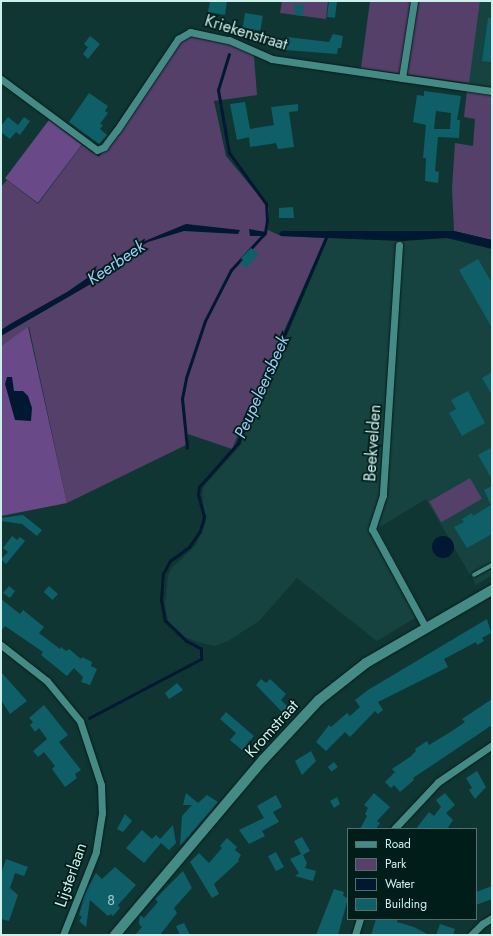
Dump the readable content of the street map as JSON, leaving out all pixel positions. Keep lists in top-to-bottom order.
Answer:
{
  "streets": {
    "main road": ["Kromstraat"],
    "street": ["Kriekenstraat", "Beekvelden", "Lijsterlaan"]
  },
  "crossings": [
    ["Beekvelden", "Kromstraat"]
  ],
  "water": ["Keerbeek", "Peupeleersbeek"],
  "house_numbers": ["8"],
  "legend": [
    "Road",
    "Park",
    "Water",
    "Building"
  ]
}
